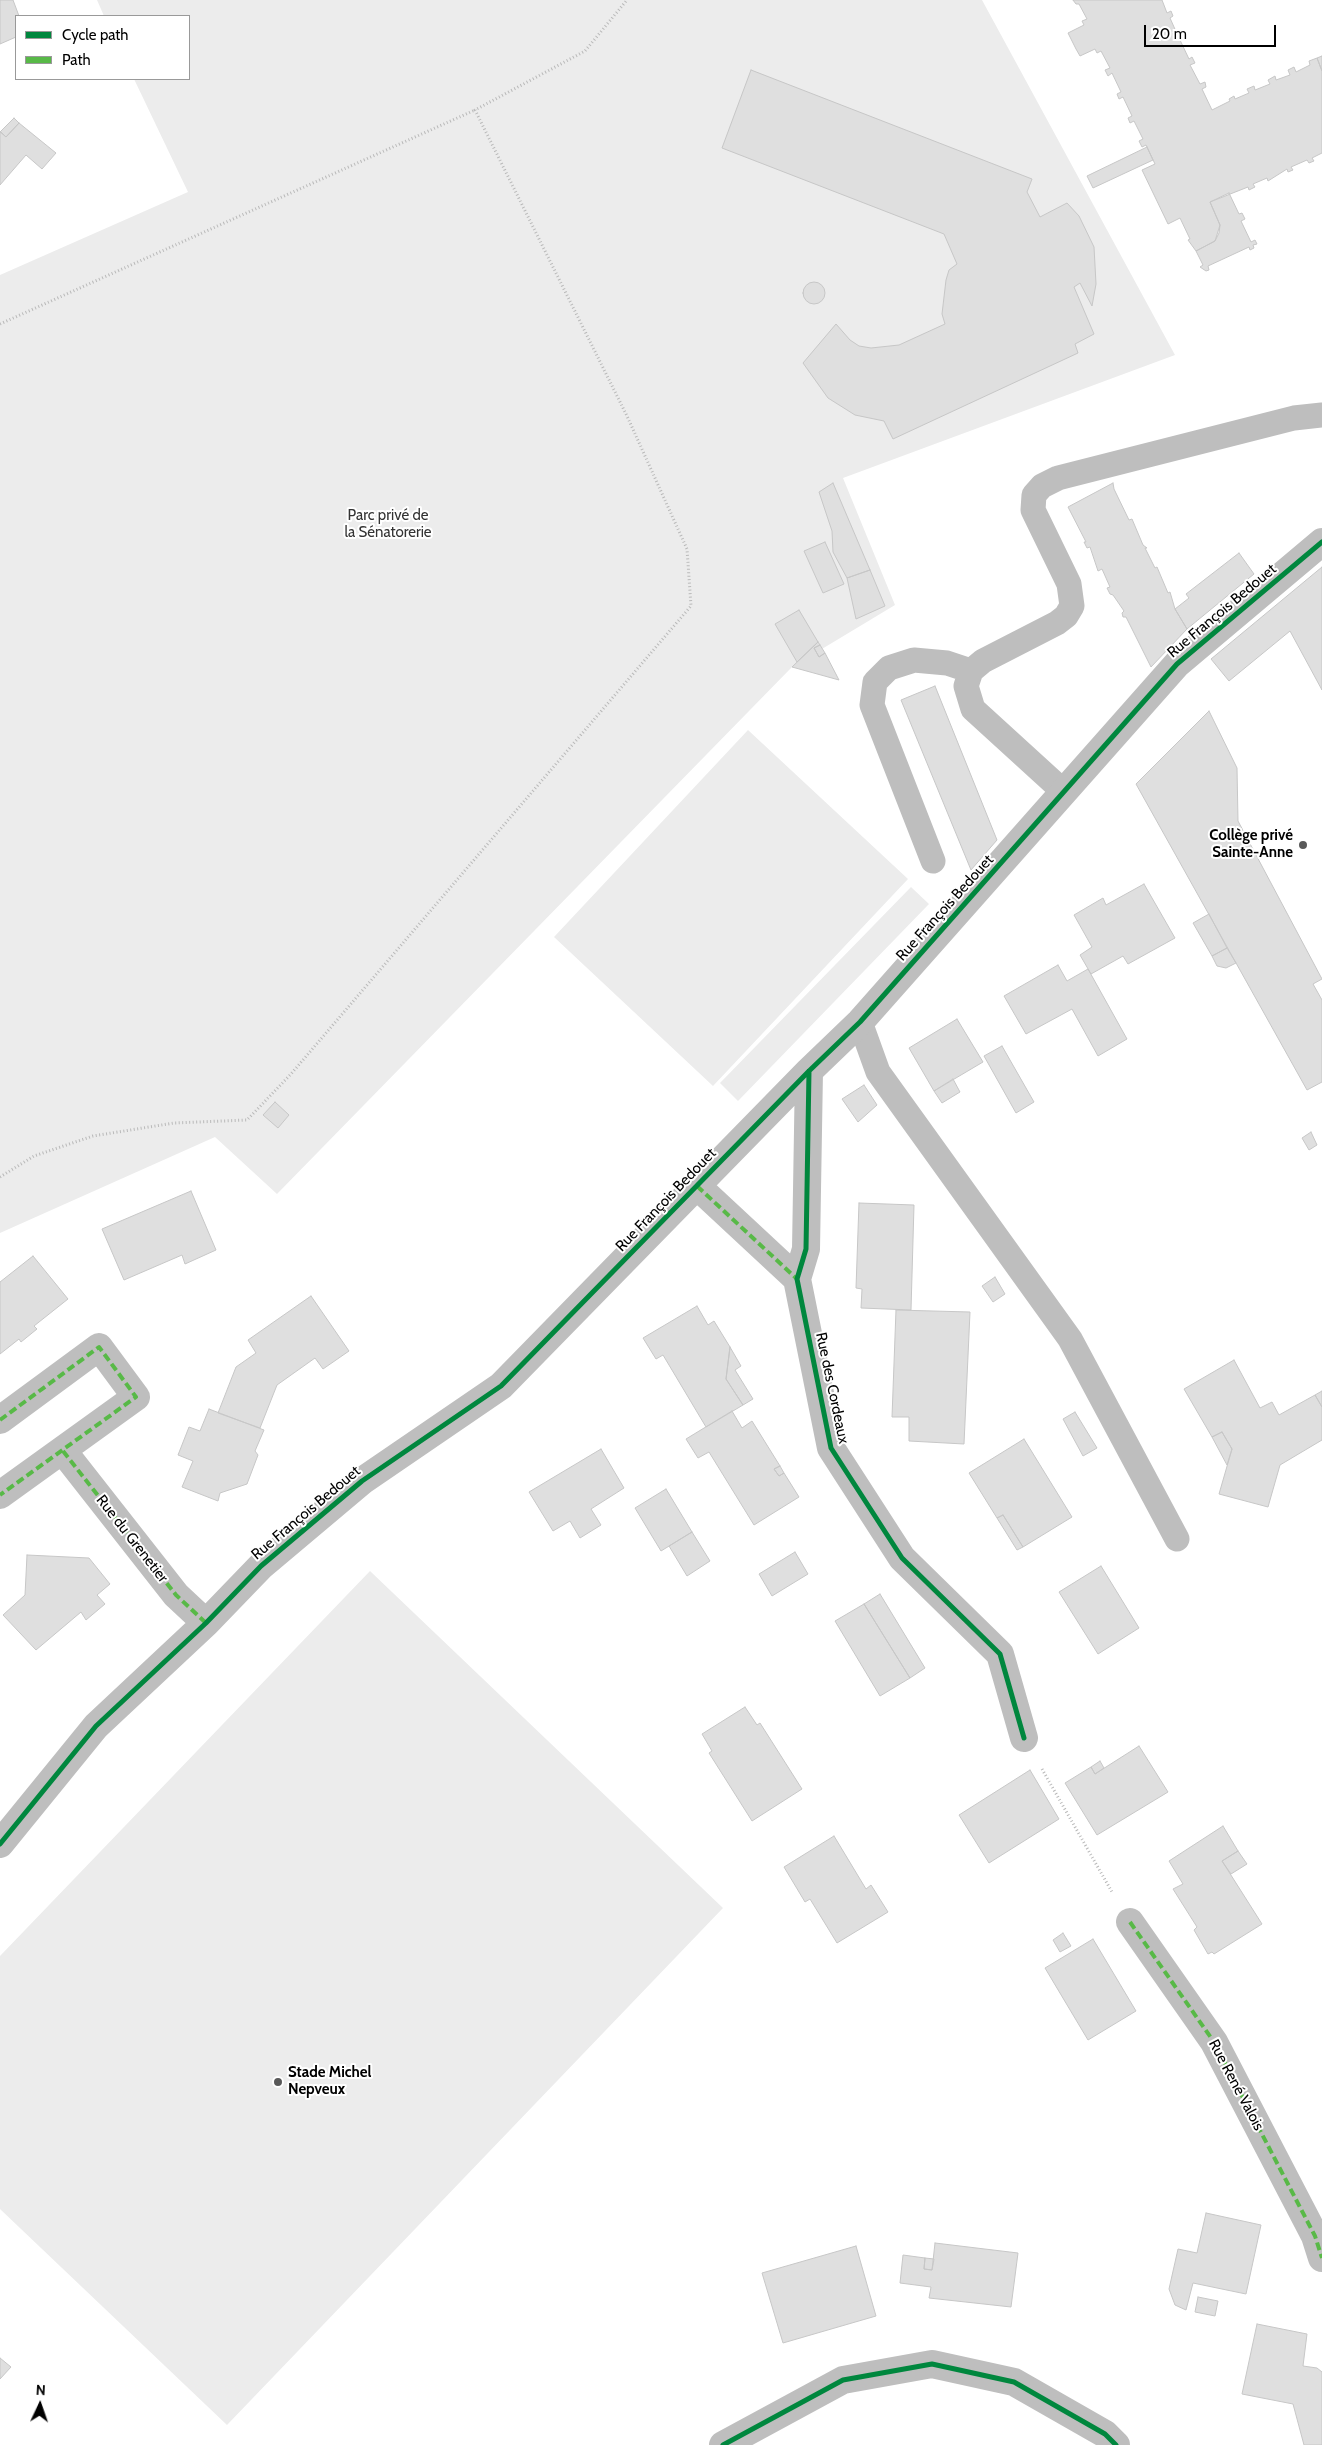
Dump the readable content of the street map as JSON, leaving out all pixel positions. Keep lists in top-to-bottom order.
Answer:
{
  "streets": {
    "street": [
      "Rue François Bedouet",
      "Rue des Cordeaux",
      "Rue du Grenetier",
      "Rue René Valois"
    ]
  },
  "crossings": [
    ["Rue François Bedouet", "Rue des Cordeaux"],
    ["Rue François Bedouet", "Rue du Grenetier"]
  ],
  "parks": ["Parc privé de la Sénatorerie"],
  "places": ["Collège privé Sainte-Anne", "Stade Michel Nepveux"],
  "legend": ["Cycle path", "Path"],
  "scale_bar": "20 m",
  "north": "top"
}
